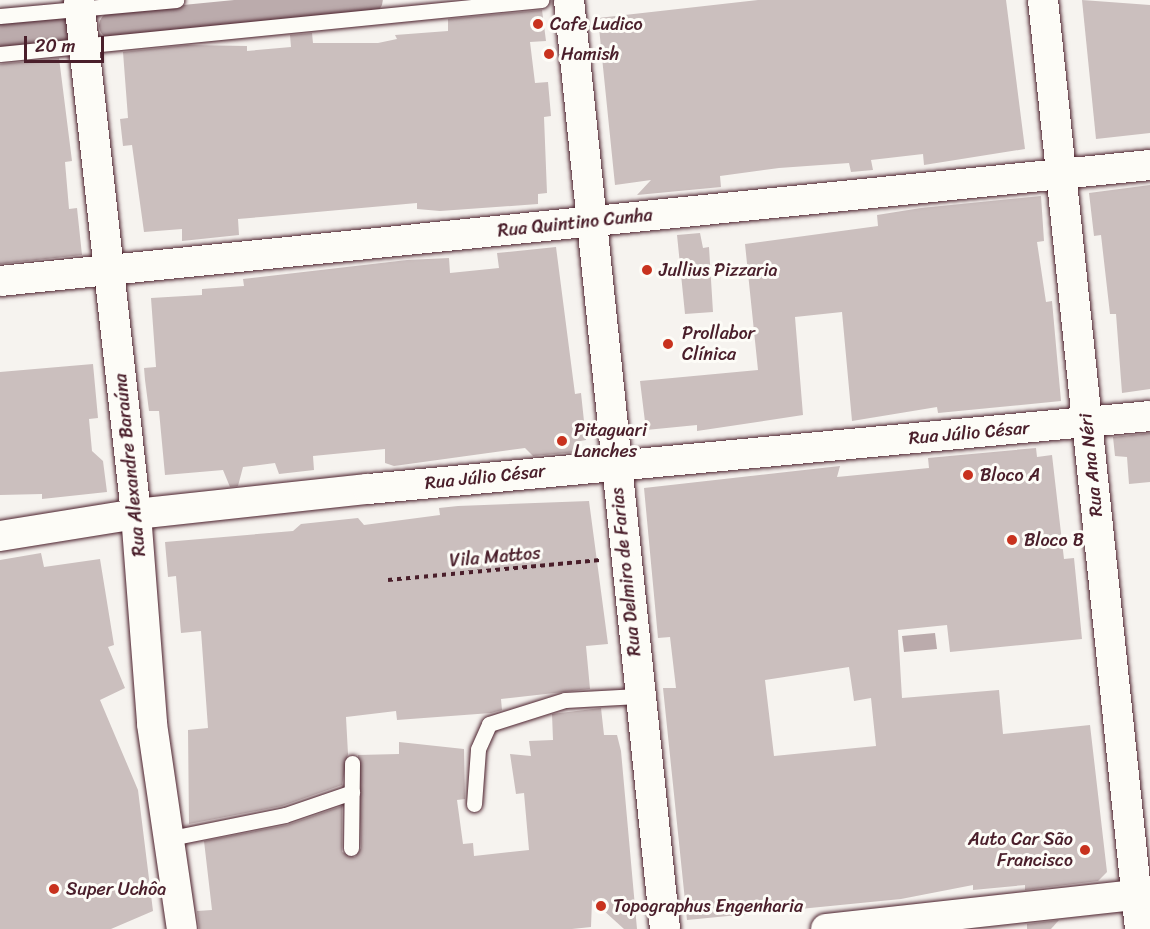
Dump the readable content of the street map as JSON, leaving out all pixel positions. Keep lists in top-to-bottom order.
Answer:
{
  "streets": {
    "street": [
      "Rua Quintino Cunha",
      "Rua Júlio César",
      "Rua Alexandre Baraúna",
      "Rua Ana Néri",
      "Rua Delmiro de Farias"
    ],
    "path": ["Vila Mattos"]
  },
  "crossings": [
    ["Rua Quintino Cunha", "Rua Alexandre Baraúna"],
    ["Rua Quintino Cunha", "Rua Ana Néri"],
    ["Rua Quintino Cunha", "Rua Delmiro de Farias"],
    ["Rua Júlio César", "Rua Alexandre Baraúna"],
    ["Rua Júlio César", "Rua Ana Néri"],
    ["Rua Júlio César", "Rua Delmiro de Farias"]
  ],
  "places": [
    "Cafe Ludico",
    "Hamish",
    "Jullius Pizzaria",
    "Prollabor Clínica",
    "Pitaguari Lanches",
    "Bloco A",
    "Bloco B",
    "Auto Car São Francisco",
    "Super Uchôa",
    "Topographus Engenharia"
  ],
  "scale_bar": "20 m"
}
